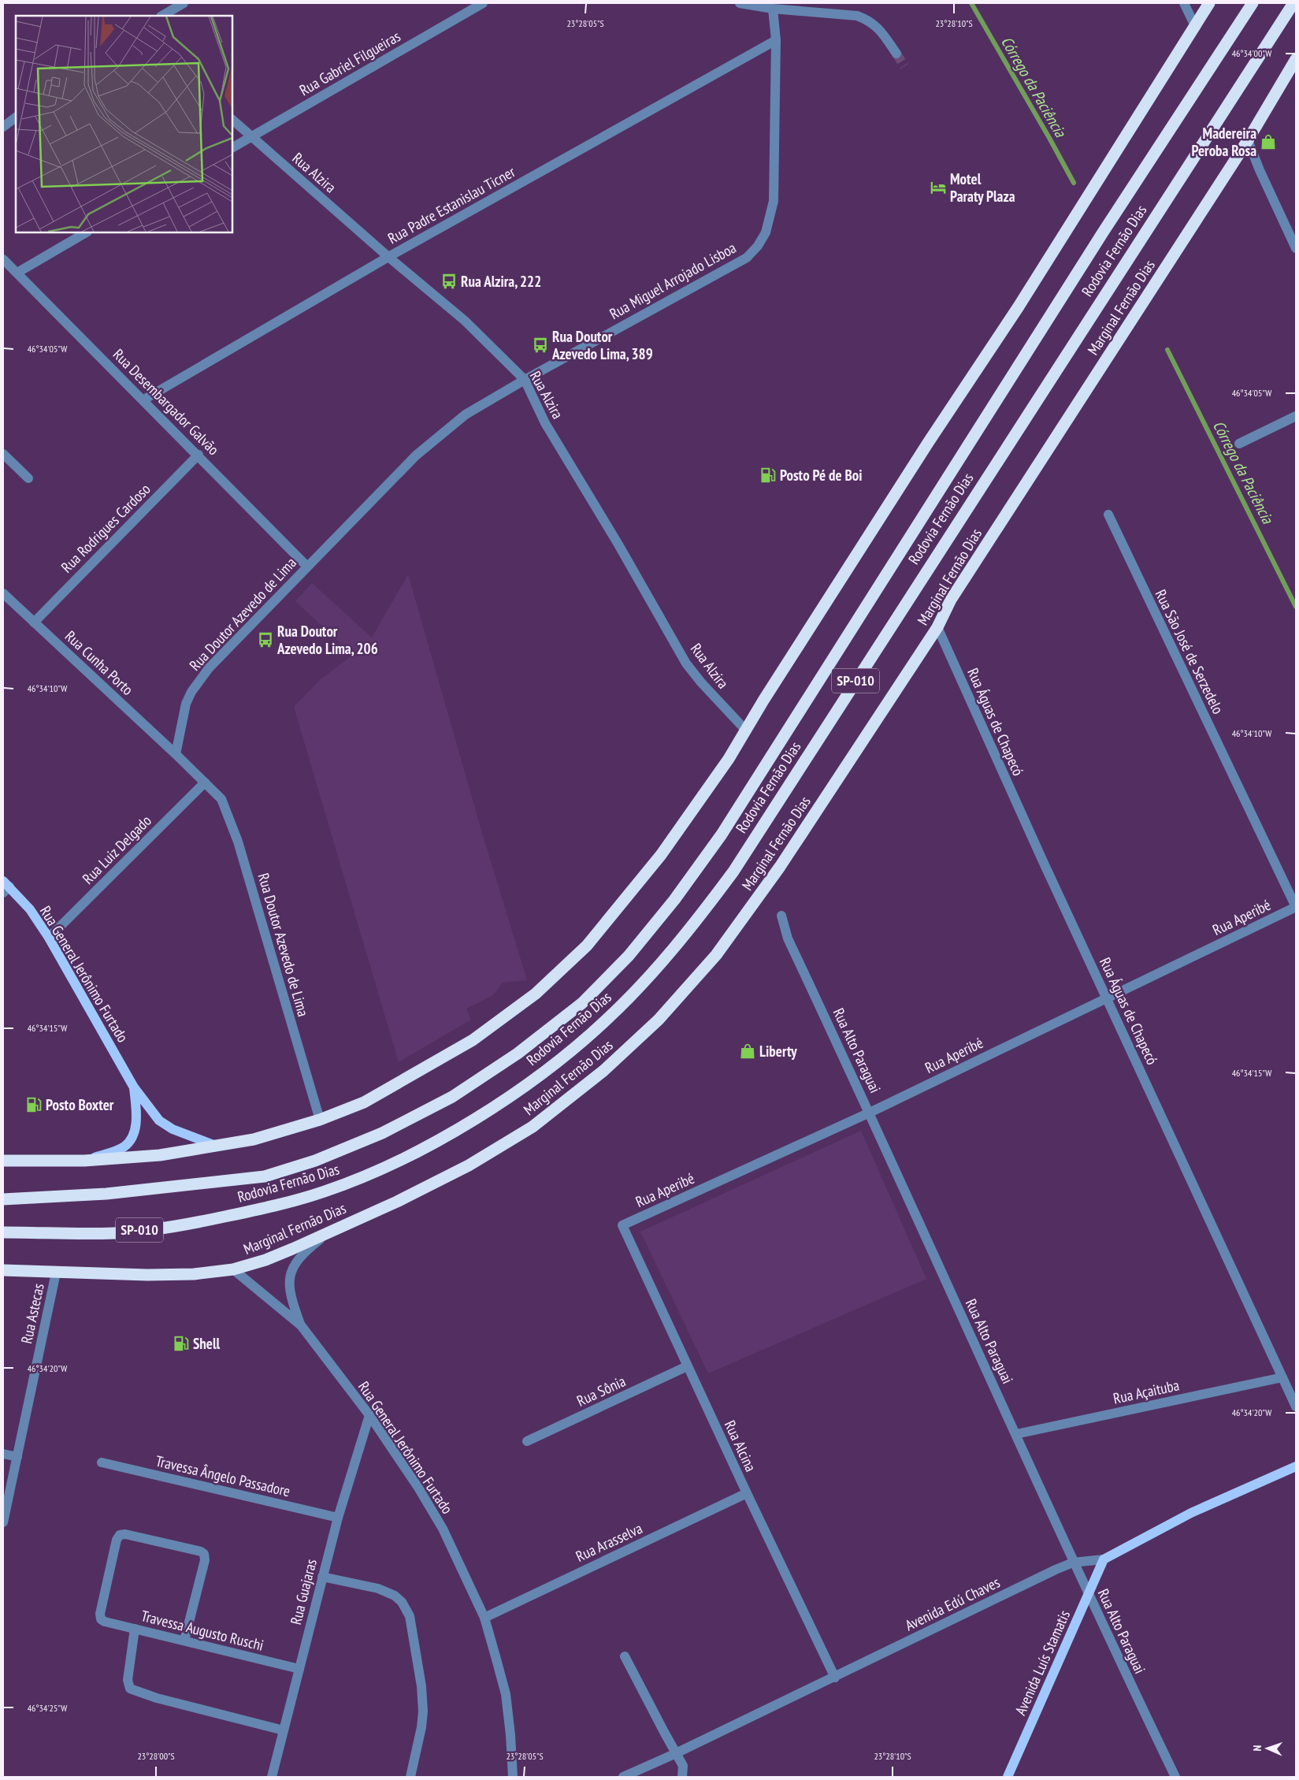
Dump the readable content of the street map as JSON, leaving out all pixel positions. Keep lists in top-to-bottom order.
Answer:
{
  "streets": {
    "highway": ["Rodovia Fernão Dias", "Marginal Fernão Dias", "SP-010"],
    "main road": ["Rua General Jerônimo Furtado", "Avenida Edú Chaves", "Avenida Luís Stamatis"],
    "street": [
      "Rua Gabriel Filgueiras",
      "Rua Alzira",
      "Rua Padre Estanislau Ticner",
      "Rua Miguel Arrojado Lisboa",
      "Rua Desembargador Galvão",
      "Rua Rodrigues Cardoso",
      "Rua Doutor Azevedo de Lima",
      "Rua São José de Serzedelo",
      "Rua Cunha Porto",
      "Rua Águas de Chapecó",
      "Rua Luiz Delgado",
      "Rua Aperibé",
      "Rua Alto Paraguai",
      "Rua Astecas",
      "Rua Sônia",
      "Rua Açaituba",
      "Rua Alcina",
      "Travessa Ângelo Passadore",
      "Rua Arasselva",
      "Rua Guajaras",
      "Travessa Augusto Ruschi"
    ]
  },
  "crossings": [
    ["Rua Gabriel Filgueiras", "Rua Alzira"],
    ["Rua Alzira", "Rua Padre Estanislau Ticner"],
    ["Rua Alzira", "Rua Miguel Arrojado Lisboa"],
    ["Rua Alzira", "Rua Doutor Azevedo de Lima"],
    ["Rua Padre Estanislau Ticner", "Rua Miguel Arrojado Lisboa"],
    ["Rua Padre Estanislau Ticner", "Rua Desembargador Galvão"],
    ["Rua Miguel Arrojado Lisboa", "Rua Doutor Azevedo de Lima"],
    ["Marginal Fernão Dias", "Rua Águas de Chapecó"],
    ["Marginal Fernão Dias", "Rua General Jerônimo Furtado"],
    ["Marginal Fernão Dias", "Rua Astecas"],
    ["Rua Desembargador Galvão", "Rua Rodrigues Cardoso"],
    ["Rua Desembargador Galvão", "Rua Doutor Azevedo de Lima"],
    ["Rua Rodrigues Cardoso", "Rua Cunha Porto"],
    ["Rua Doutor Azevedo de Lima", "Rua Cunha Porto"],
    ["Rua Doutor Azevedo de Lima", "Rua Luiz Delgado"],
    ["Rua São José de Serzedelo", "Rua Aperibé"],
    ["Rua Águas de Chapecó", "Rua Aperibé"],
    ["Rua Águas de Chapecó", "Rua Açaituba"],
    ["Rua Luiz Delgado", "Rua General Jerônimo Furtado"],
    ["Rua Aperibé", "Rua Alto Paraguai"],
    ["Rua Aperibé", "Rua Alcina"],
    ["Rua General Jerônimo Furtado", "Rua Arasselva"],
    ["Rua General Jerônimo Furtado", "Rua Guajaras"],
    ["Rua Alto Paraguai", "Rua Açaituba"],
    ["Rua Alto Paraguai", "Avenida Edú Chaves"],
    ["Rua Alto Paraguai", "Avenida Luís Stamatis"],
    ["Rua Sônia", "Rua Alcina"],
    ["Rua Alcina", "Rua Arasselva"],
    ["Rua Alcina", "Avenida Edú Chaves"],
    ["Travessa Ângelo Passadore", "Rua Guajaras"],
    ["Rua Guajaras", "Travessa Augusto Ruschi"],
    ["Avenida Edú Chaves", "Avenida Luís Stamatis"]
  ],
  "water": ["Córrego da Paciência"],
  "places": {
    "shop": ["Madereira Peroba Rosa", "Liberty"],
    "hotel": ["Motel Paraty Plaza"],
    "bus stop": ["Rua Alzira, 222", "Rua Doutor Azevedo Lima, 389", "Rua Doutor Azevedo Lima, 206"],
    "fuel station": ["Posto Pé de Boi", "Posto Boxter", "Shell"]
  },
  "north": "left",
  "coordinates": [
    "23°28'05\"S",
    "23°28'10\"S",
    "46°34'00\"W",
    "46°34'05\"W",
    "46°34'10\"W",
    "46°34'15\"W",
    "46°34'20\"W",
    "46°34'25\"W",
    "23°28'00\"S"
  ]
}
